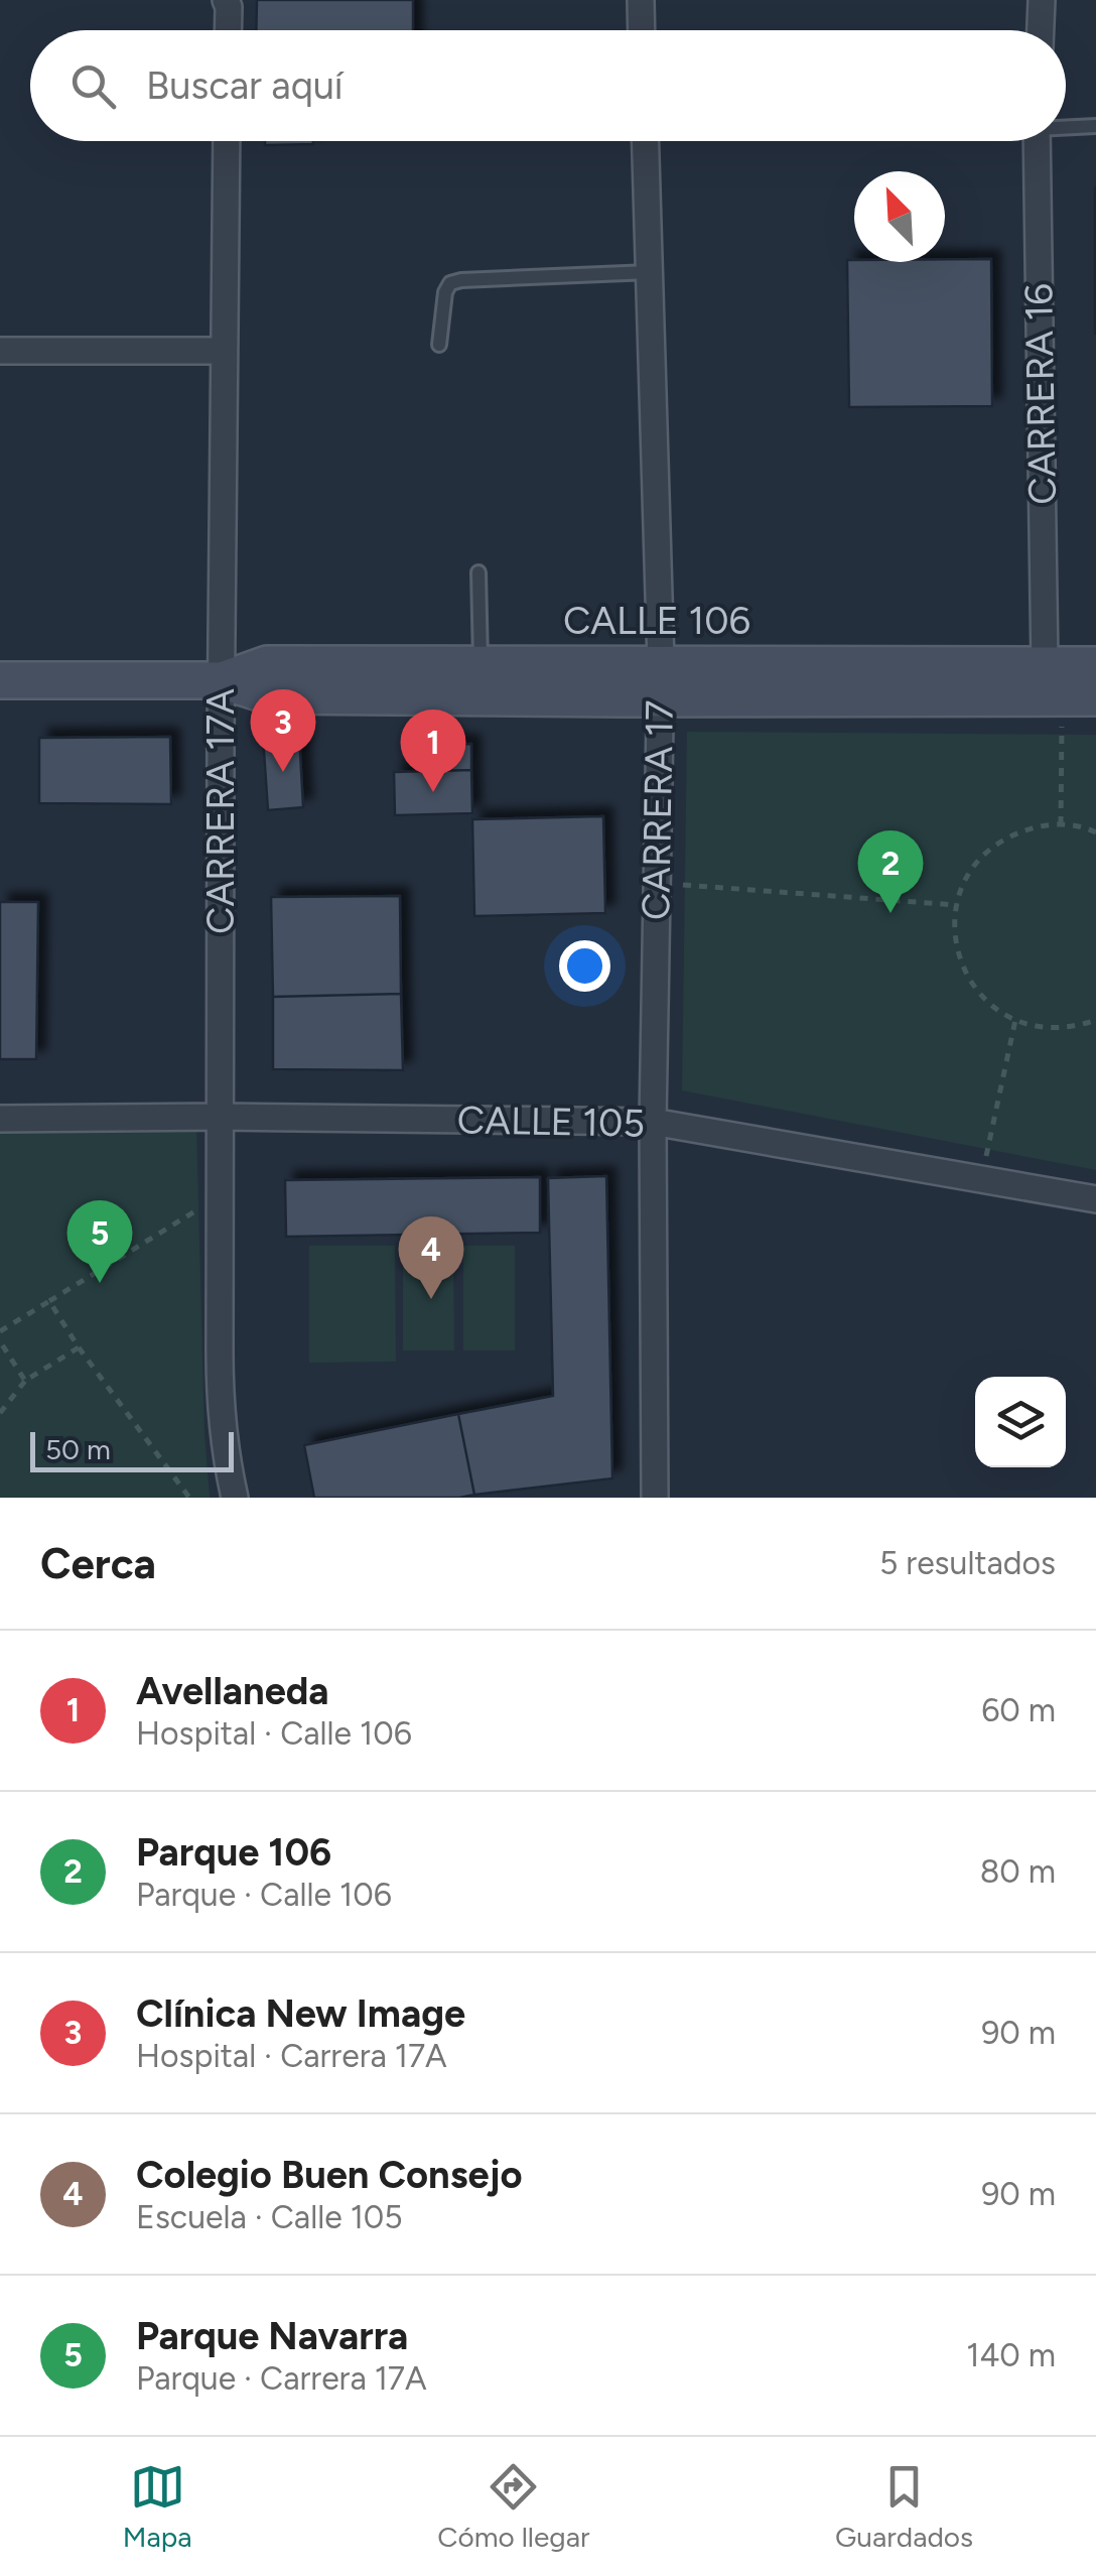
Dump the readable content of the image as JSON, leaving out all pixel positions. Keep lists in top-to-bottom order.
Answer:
{
  "streets": {
    "main road": ["CALLE 106"],
    "street": [
      "CARRERA 16",
      "CARRERA 17",
      "CARRERA 17A",
      "CALLE 105"
    ]
  },
  "crossings": [
    ["CARRERA 16", "CALLE 106"],
    ["CALLE 106", "CARRERA 17"],
    ["CALLE 106", "CARRERA 17A"],
    ["CARRERA 17", "CALLE 105"],
    ["CARRERA 17A", "CALLE 105"]
  ],
  "scale_bar": "50 m",
  "north": "top left",
  "page": {
    "search": "Buscar aquí",
    "pins": [
      "3",
      "1",
      "2",
      "5",
      "4"
    ],
    "scale": "50 m",
    "heading": ["Cerca", "5 resultados"],
    "list": [
      {
        "mark": "1",
        "name": "Avellaneda",
        "note": "Hospital · Calle 106",
        "value": "60 m"
      },
      {
        "mark": "2",
        "name": "Parque 106",
        "note": "Parque · Calle 106",
        "value": "80 m"
      },
      {
        "mark": "3",
        "name": "Clínica New Image",
        "note": "Hospital · Carrera 17A",
        "value": "90 m"
      },
      {
        "mark": "4",
        "name": "Colegio Buen Consejo",
        "note": "Escuela · Calle 105",
        "value": "90 m"
      },
      {
        "mark": "5",
        "name": "Parque Navarra",
        "note": "Parque · Carrera 17A",
        "value": "140 m"
      }
    ],
    "nav": ["Mapa", "Cómo llegar", "Guardados"]
  }
}
